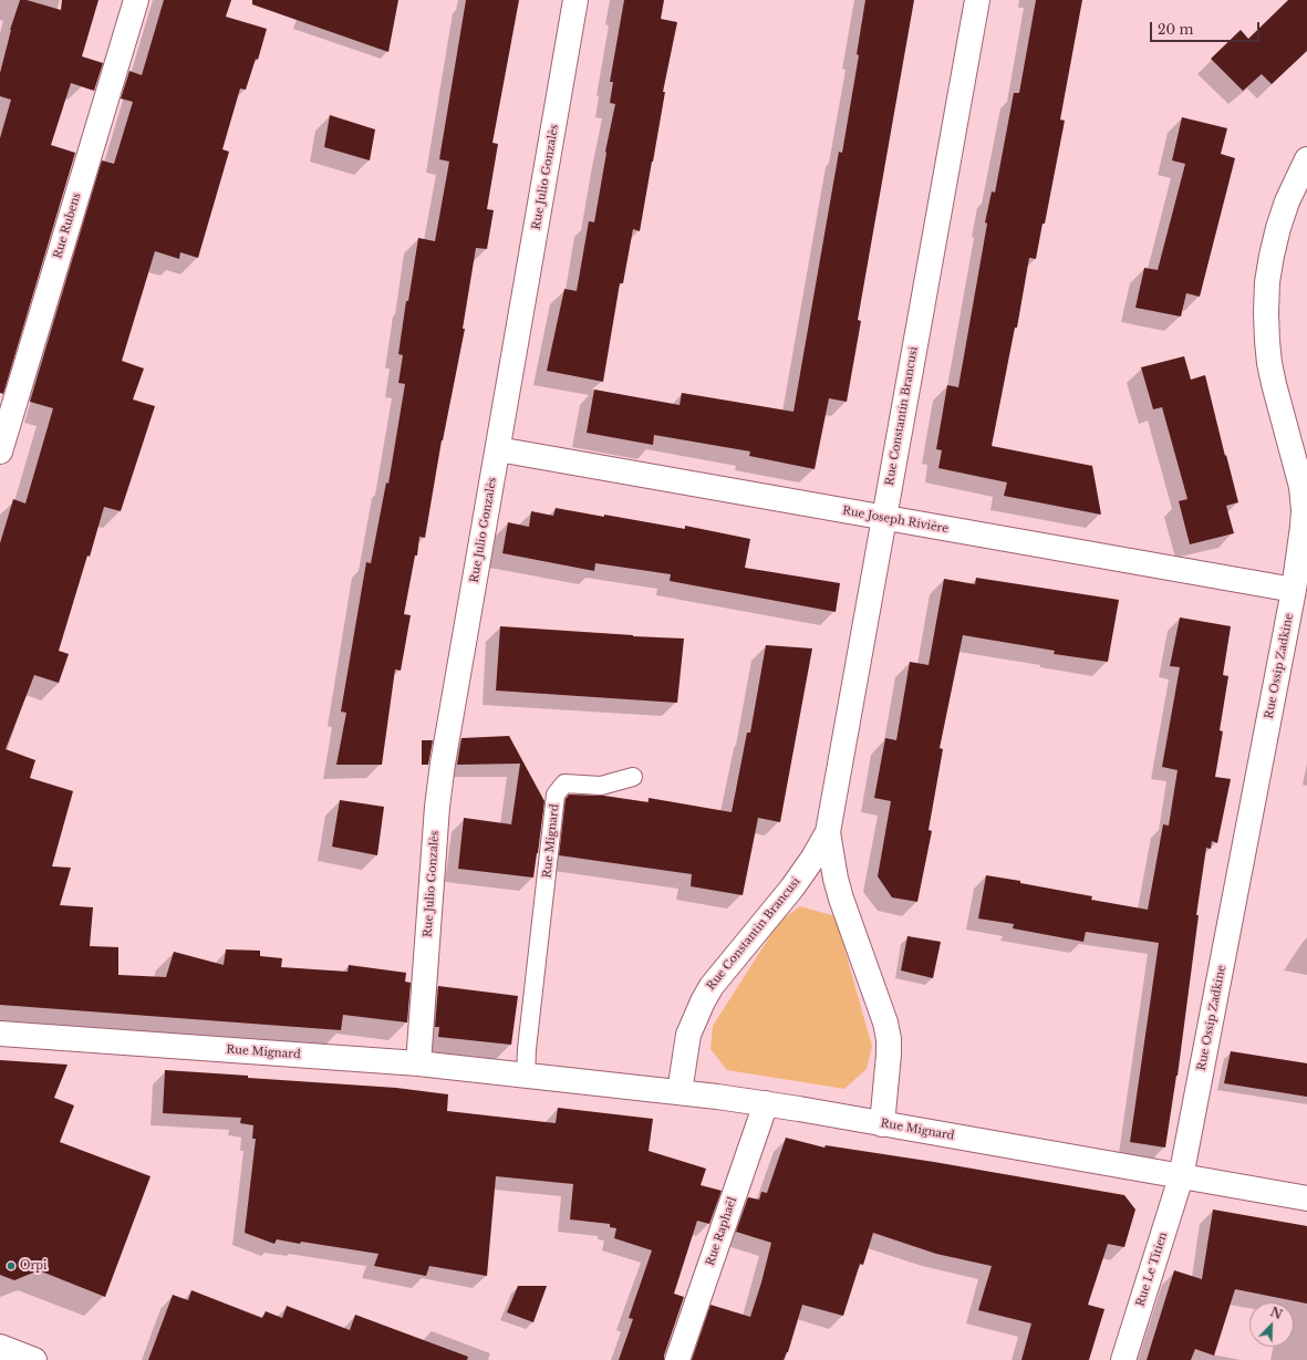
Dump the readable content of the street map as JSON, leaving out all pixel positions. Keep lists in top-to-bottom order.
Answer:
{
  "streets": {
    "street": [
      "Rue Julio Gonzalès",
      "Rue Rubens",
      "Rue Constantin Brancusi",
      "Rue Joseph Rivière",
      "Rue Ossip Zadkine",
      "Rue Mignard",
      "Rue Raphaël",
      "Rue Le Titien"
    ]
  },
  "crossings": [
    ["Rue Julio Gonzalès", "Rue Joseph Rivière"],
    ["Rue Julio Gonzalès", "Rue Mignard"],
    ["Rue Constantin Brancusi", "Rue Joseph Rivière"],
    ["Rue Constantin Brancusi", "Rue Mignard"],
    ["Rue Joseph Rivière", "Rue Ossip Zadkine"],
    ["Rue Ossip Zadkine", "Rue Mignard"],
    ["Rue Ossip Zadkine", "Rue Le Titien"],
    ["Rue Mignard", "Rue Raphaël"],
    ["Rue Mignard", "Rue Le Titien"]
  ],
  "places": ["Orpi"],
  "scale_bar": "20 m",
  "north": "top right"
}
